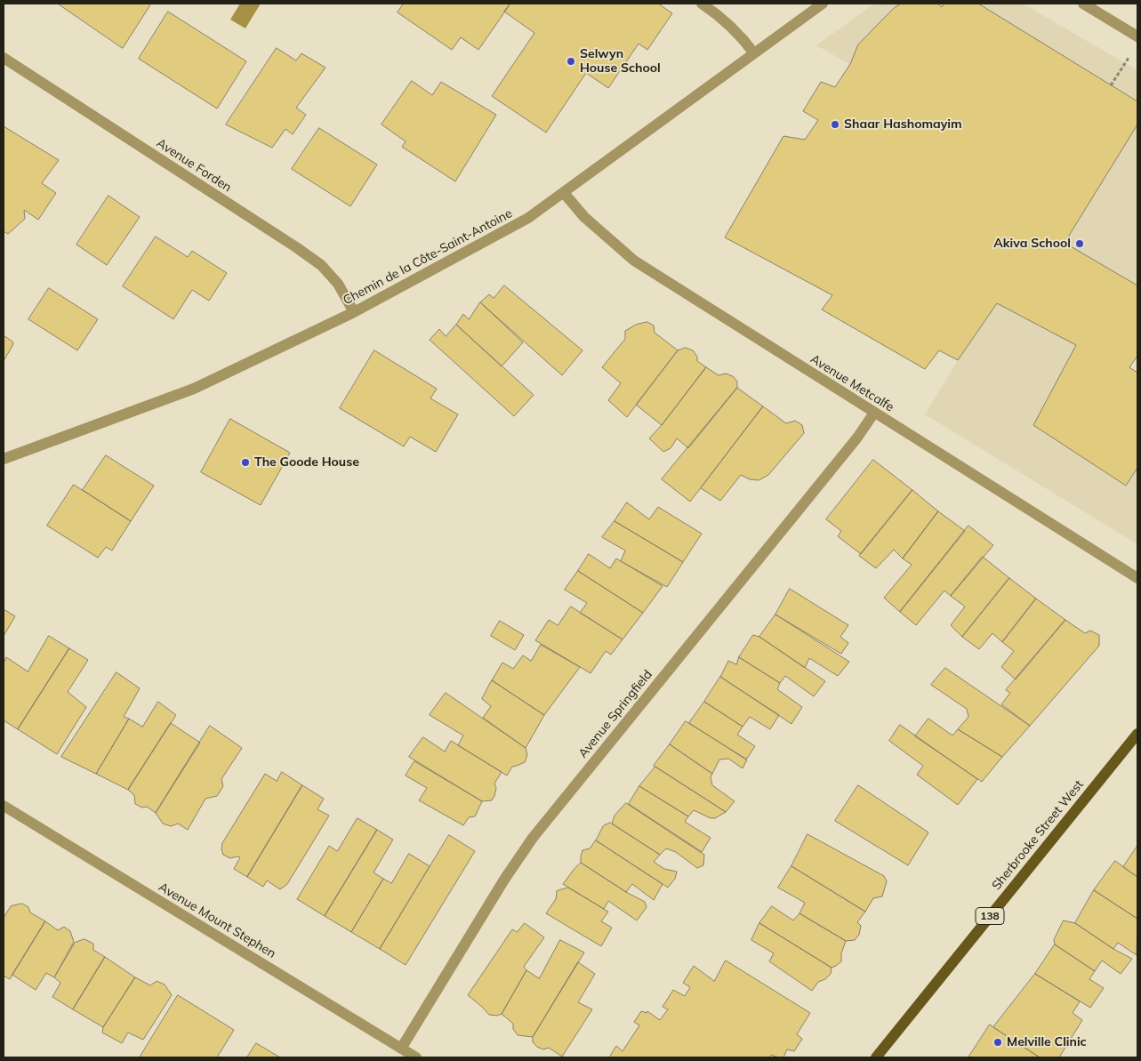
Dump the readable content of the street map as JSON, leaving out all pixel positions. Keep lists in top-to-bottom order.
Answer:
{
  "streets": {
    "main road": ["Sherbrooke Street West", "138"],
    "street": [
      "Avenue Forden",
      "Chemin de la Côte-Saint-Antoine",
      "Avenue Metcalfe",
      "Avenue Springfield",
      "Avenue Mount Stephen"
    ]
  },
  "crossings": [
    ["Avenue Forden", "Chemin de la Côte-Saint-Antoine"],
    ["Chemin de la Côte-Saint-Antoine", "Avenue Metcalfe"],
    ["Avenue Metcalfe", "Avenue Springfield"],
    ["Avenue Springfield", "Avenue Mount Stephen"]
  ],
  "places": [
    "Selwyn House School",
    "Shaar Hashomayim",
    "Akiva School",
    "The Goode House",
    "Melville Clinic"
  ]
}
